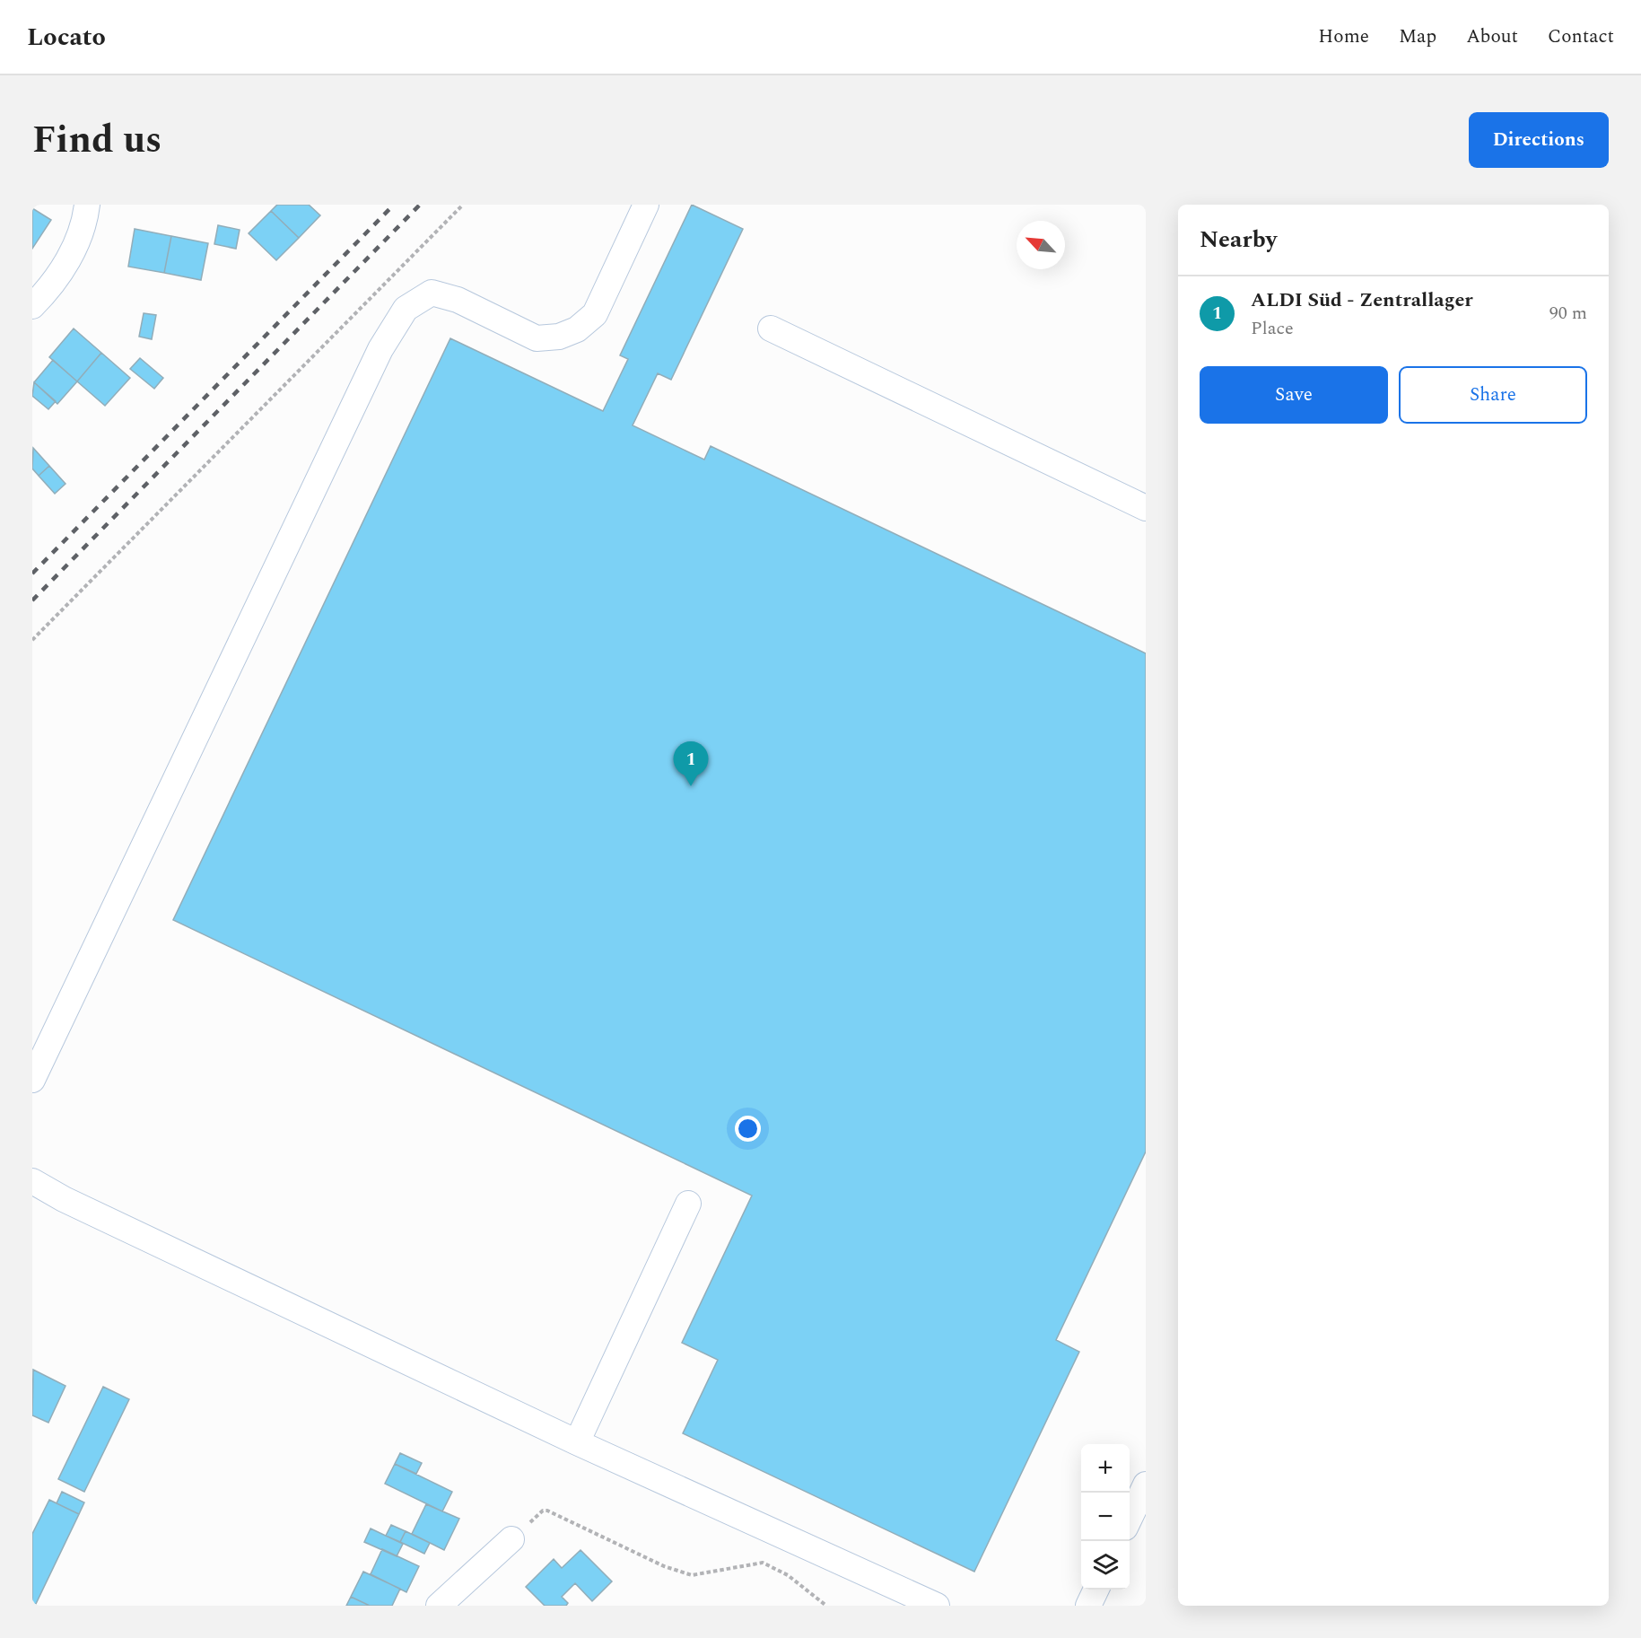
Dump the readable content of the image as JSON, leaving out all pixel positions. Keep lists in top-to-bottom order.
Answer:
{
  "north": "top left",
  "page": {
    "header": "Locato",
    "nav": [
      "Home",
      "Map",
      "About",
      "Contact"
    ],
    "title": "Find us",
    "buttons": [
      "Directions",
      ["Save", "Share"]
    ],
    "heading": "Nearby",
    "list": [
      {
        "mark": "1",
        "name": "ALDI Süd - Zentrallager",
        "note": "Place",
        "value": "90 m"
      }
    ],
    "pins": "1",
    "map_buttons": ["+", "−"]
  }
}
